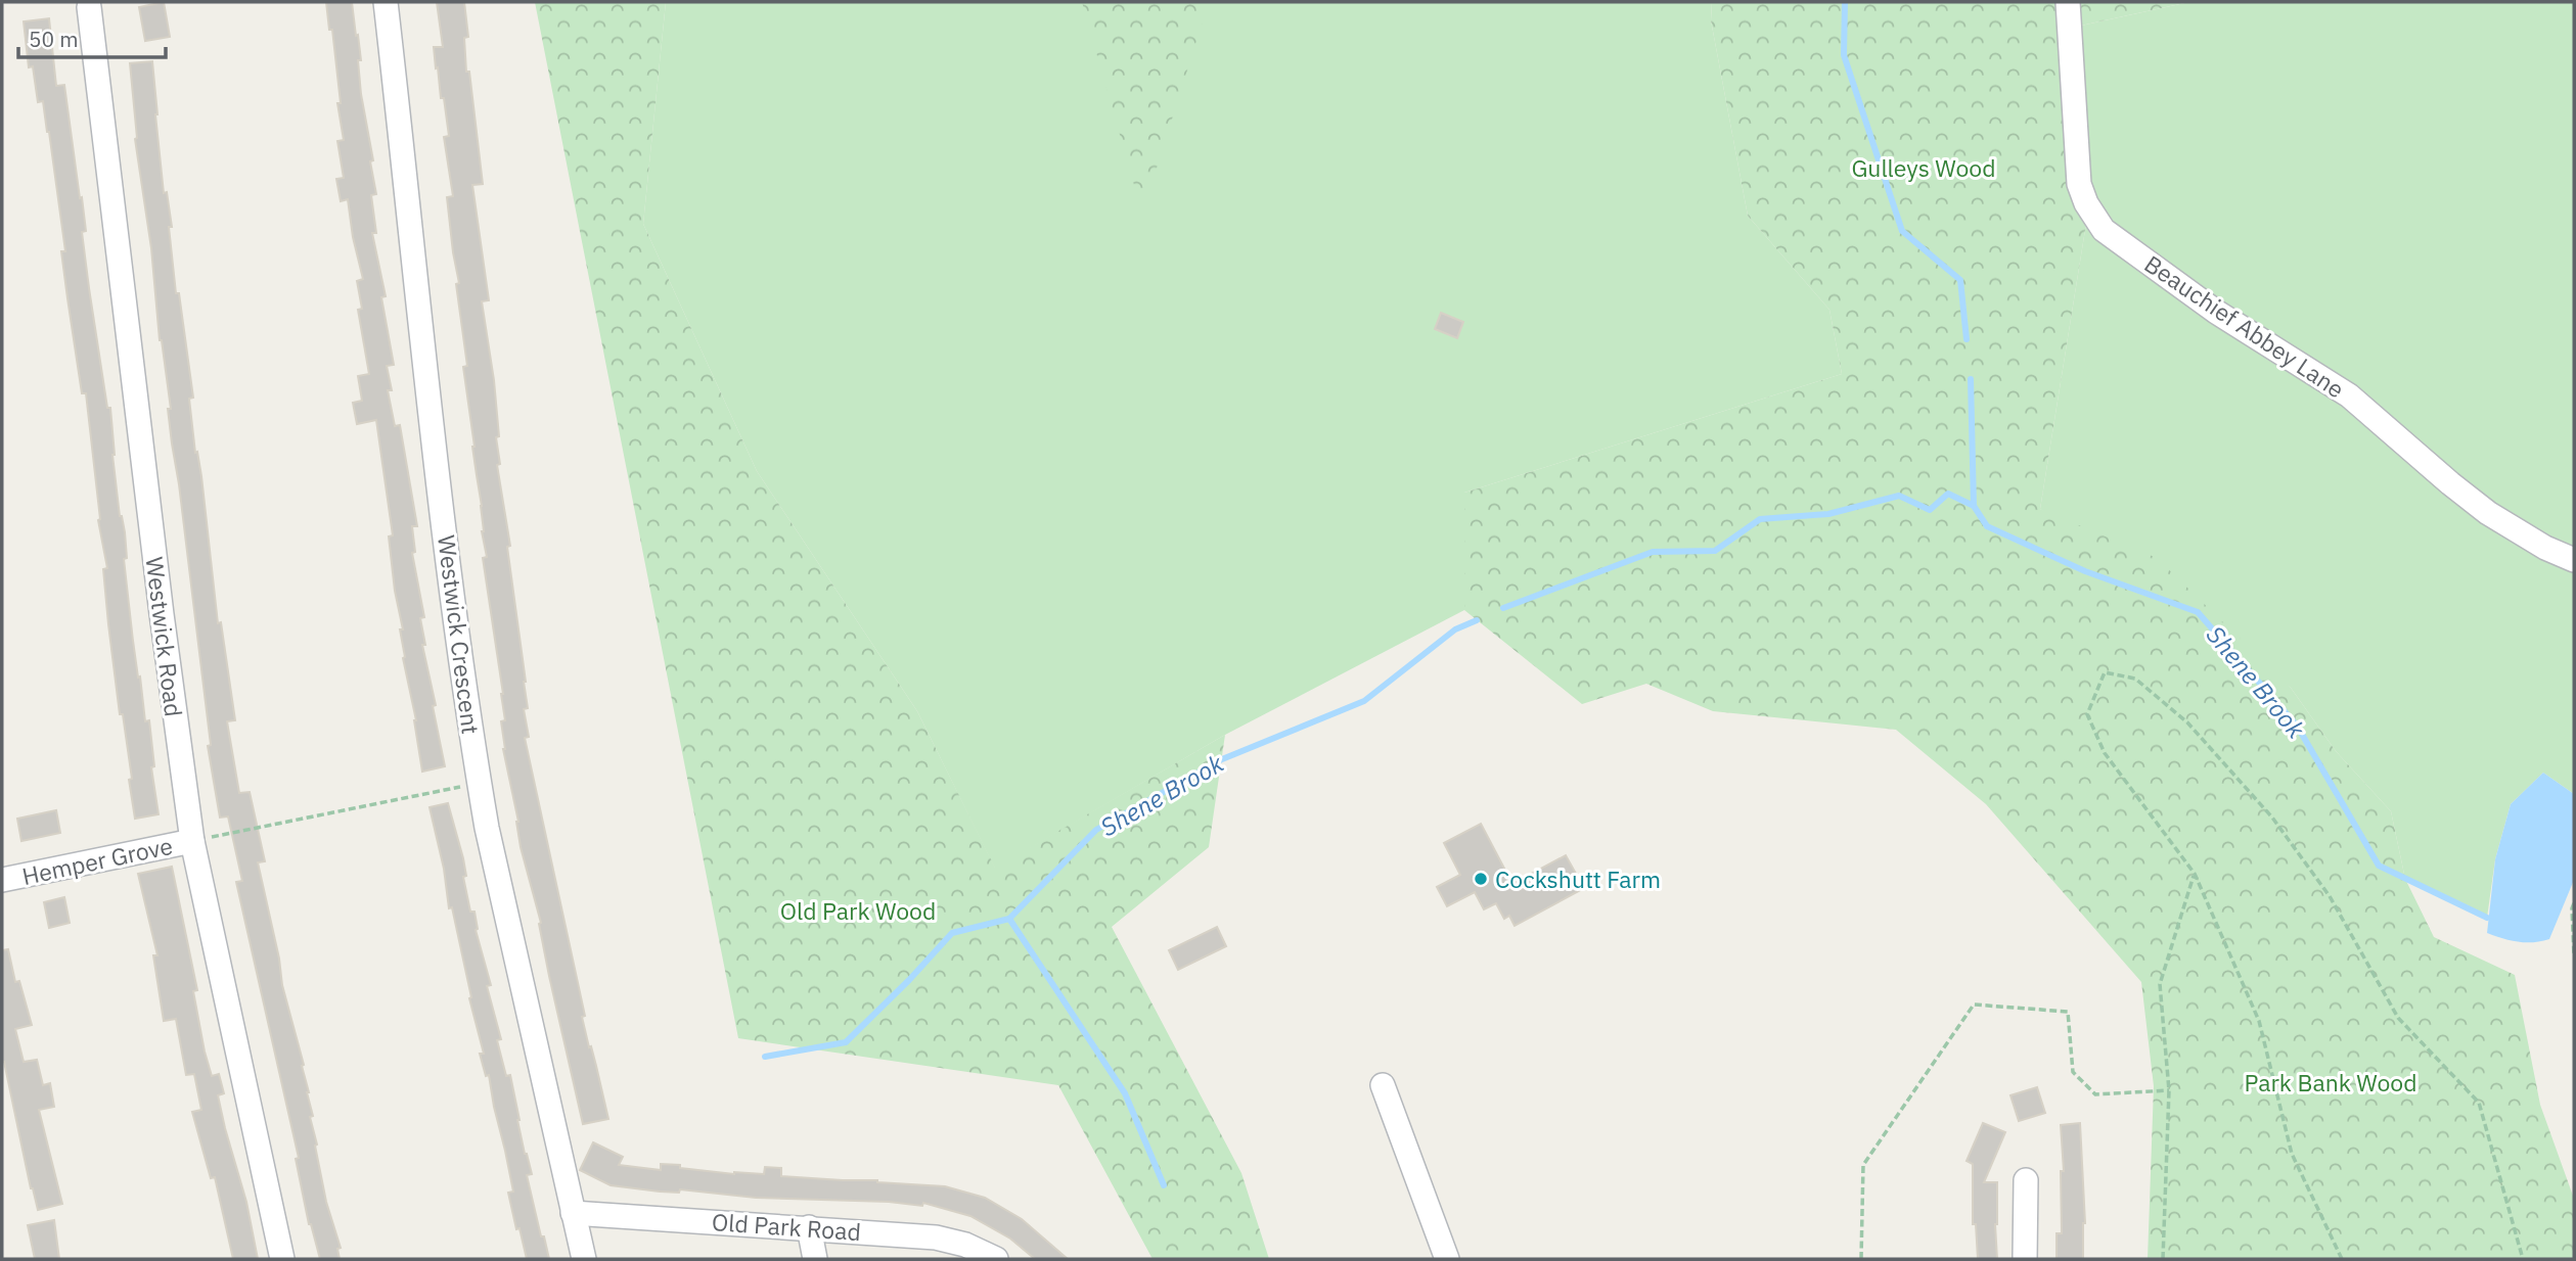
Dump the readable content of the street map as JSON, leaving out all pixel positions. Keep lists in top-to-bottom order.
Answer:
{
  "streets": {
    "street": [
      "Beauchief Abbey Lane",
      "Westwick Crescent",
      "Westwick Road",
      "Hemper Grove",
      "Old Park Road"
    ]
  },
  "crossings": [
    ["Westwick Crescent", "Old Park Road"],
    ["Westwick Road", "Hemper Grove"]
  ],
  "water": ["Shene Brook"],
  "parks": ["Gulleys Wood", "Old Park Wood", "Park Bank Wood"],
  "places": ["Cockshutt Farm"],
  "scale_bar": "50 m"
}
